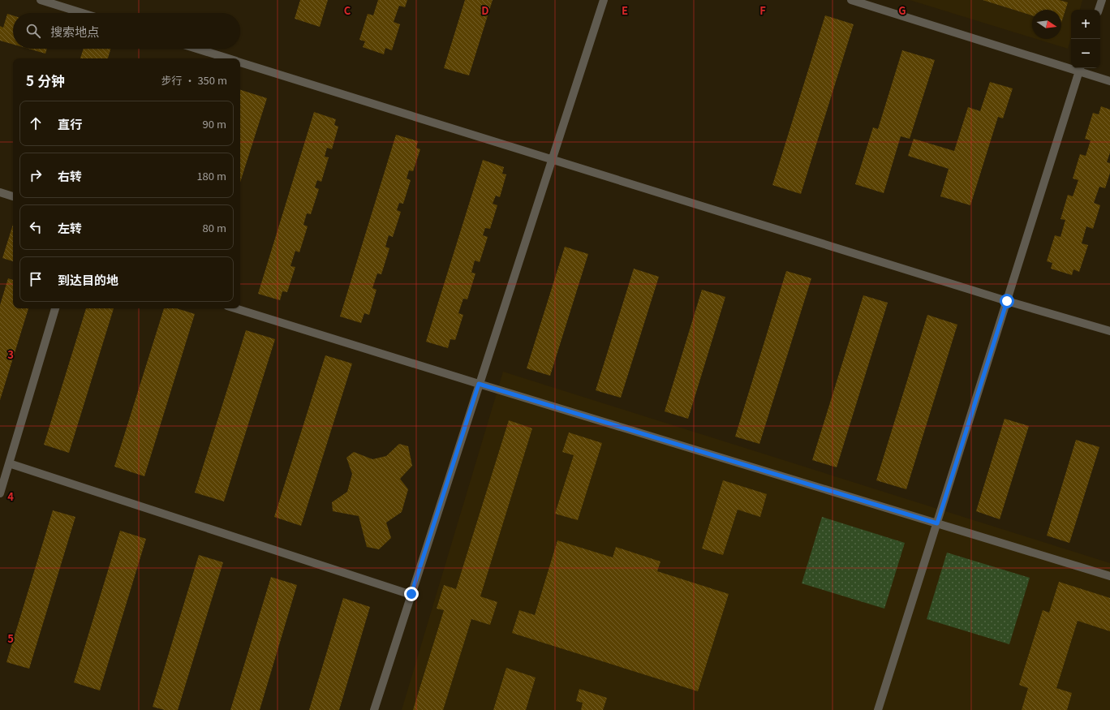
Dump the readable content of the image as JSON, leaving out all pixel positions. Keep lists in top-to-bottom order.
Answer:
{
  "north": "right",
  "page": {
    "map_buttons": ["+", "−"],
    "search": "搜索地点",
    "heading": ["5 分钟", "步行 · 350 m"],
    "list": [
      ["直行", "90 m"],
      ["右转", "180 m"],
      ["左转", "80 m"],
      "到达目的地"
    ]
  },
  "grid": {
    "columns": [
      "C",
      "D",
      "E",
      "F",
      "G"
    ],
    "rows": ["3", "4", "5"]
  }
}
